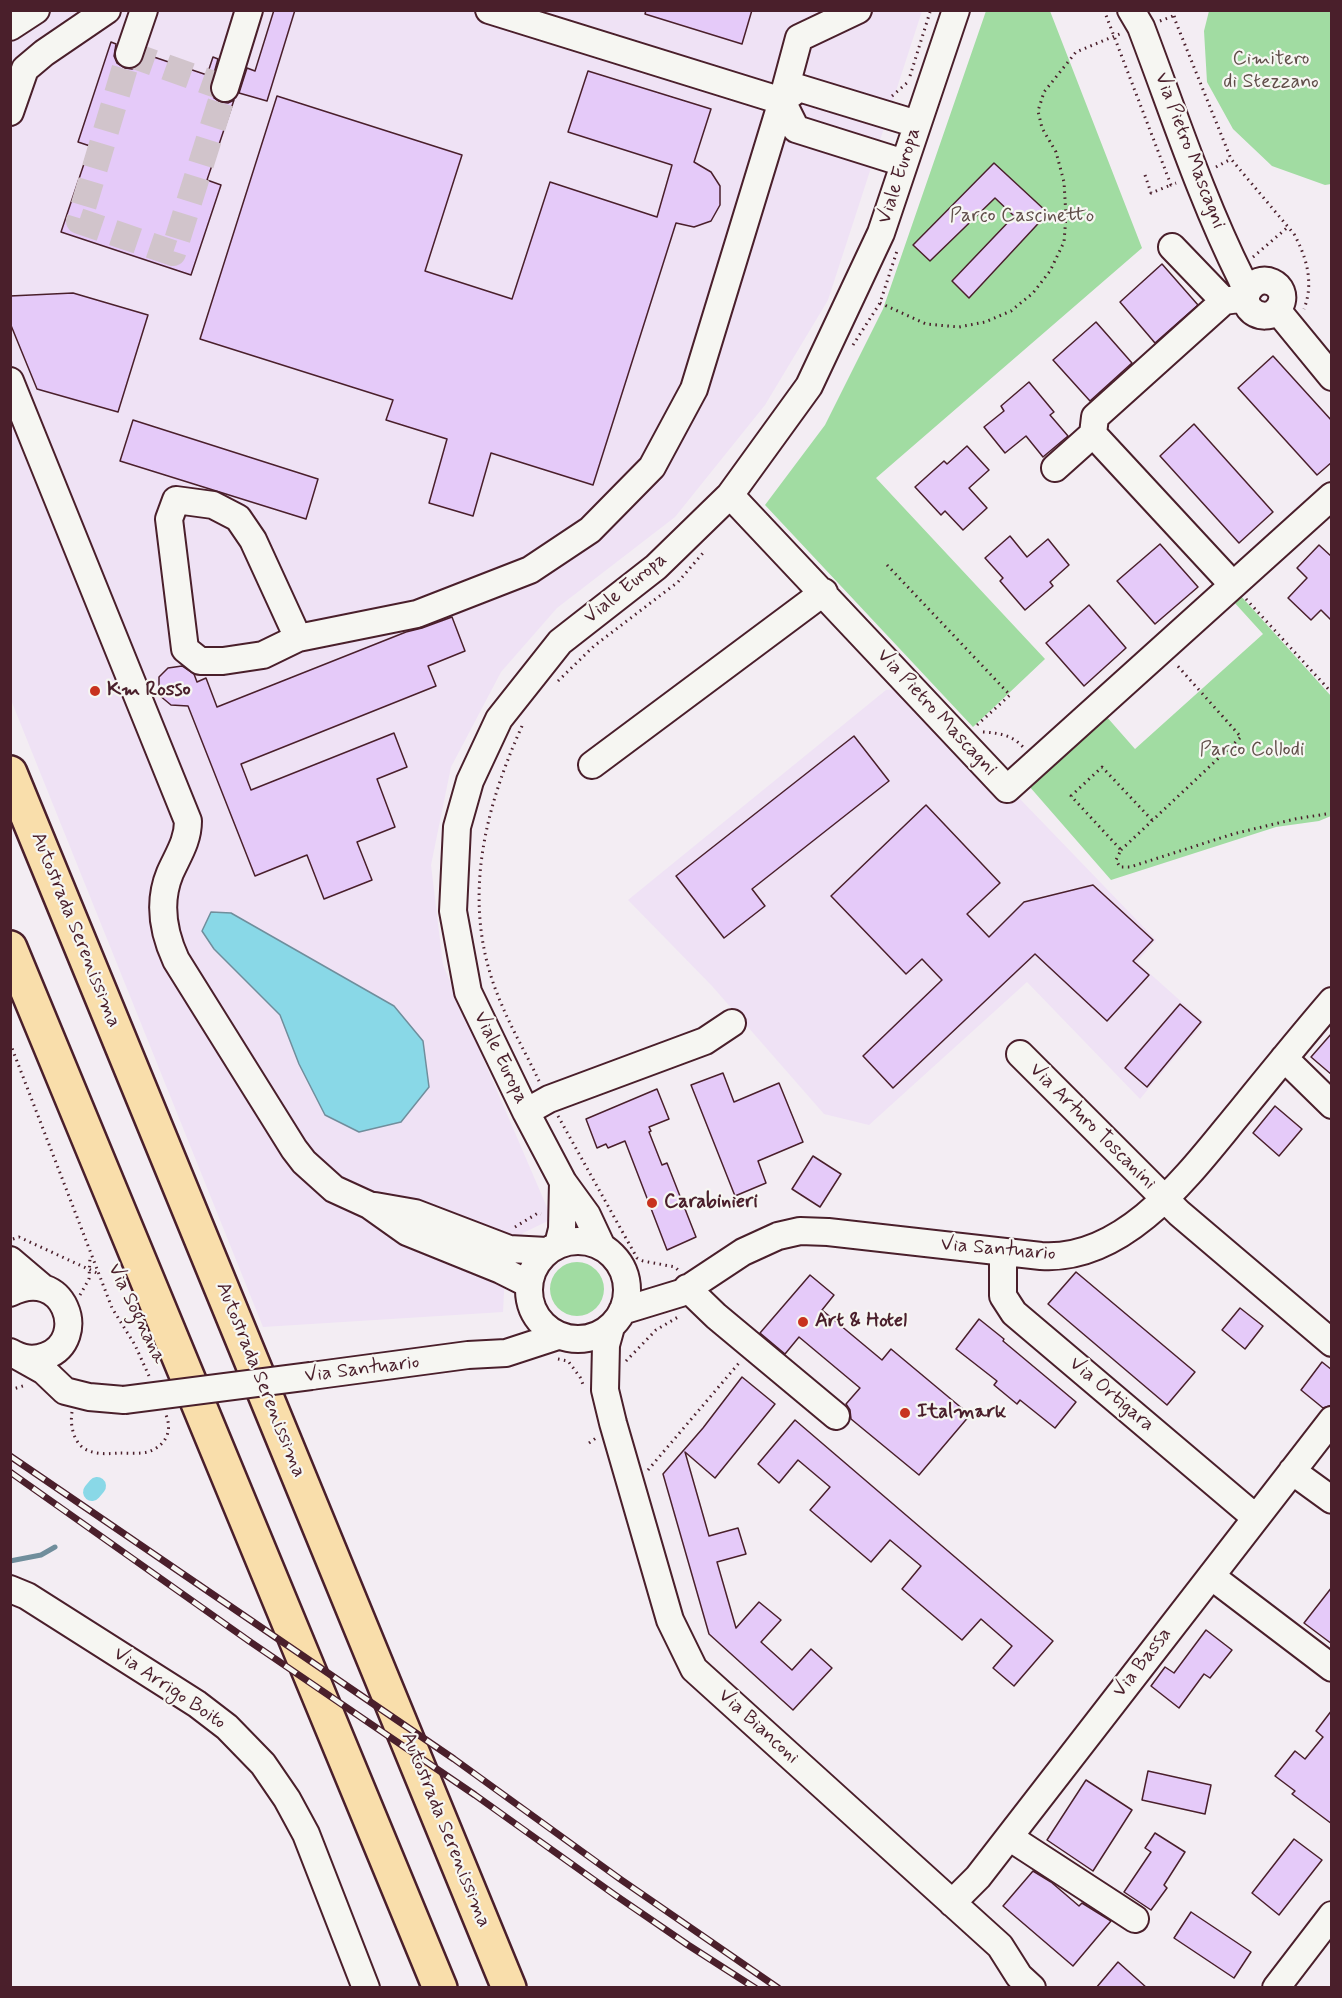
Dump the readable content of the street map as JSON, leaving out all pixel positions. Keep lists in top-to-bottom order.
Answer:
{
  "streets": {
    "highway": ["Autostrada Serenissima"],
    "street": [
      "Via Pietro Mascagni",
      "Viale Europa",
      "Via Arturo Toscanini",
      "Via Santuario",
      "Via Ortigara",
      "Via Bassa",
      "Via Arrigo Boito",
      "Via Bianconi"
    ],
    "path": ["Via Sognana"]
  },
  "crossings": [
    ["Via Pietro Mascagni", "Viale Europa"],
    ["Viale Europa", "Via Santuario"],
    ["Viale Europa", "Via Bianconi"],
    ["Via Arturo Toscanini", "Via Santuario"],
    ["Via Santuario", "Via Ortigara"],
    ["Via Santuario", "Via Bianconi"],
    ["Via Ortigara", "Via Bassa"],
    ["Via Bassa", "Via Bianconi"]
  ],
  "parks": ["Cimitero di Stezzano", "Parco Cascinetto", "Parco Collodi"],
  "places": [
    "Km Rosso",
    "Carabinieri",
    "Art & Hotel",
    "Italmark"
  ]
}
